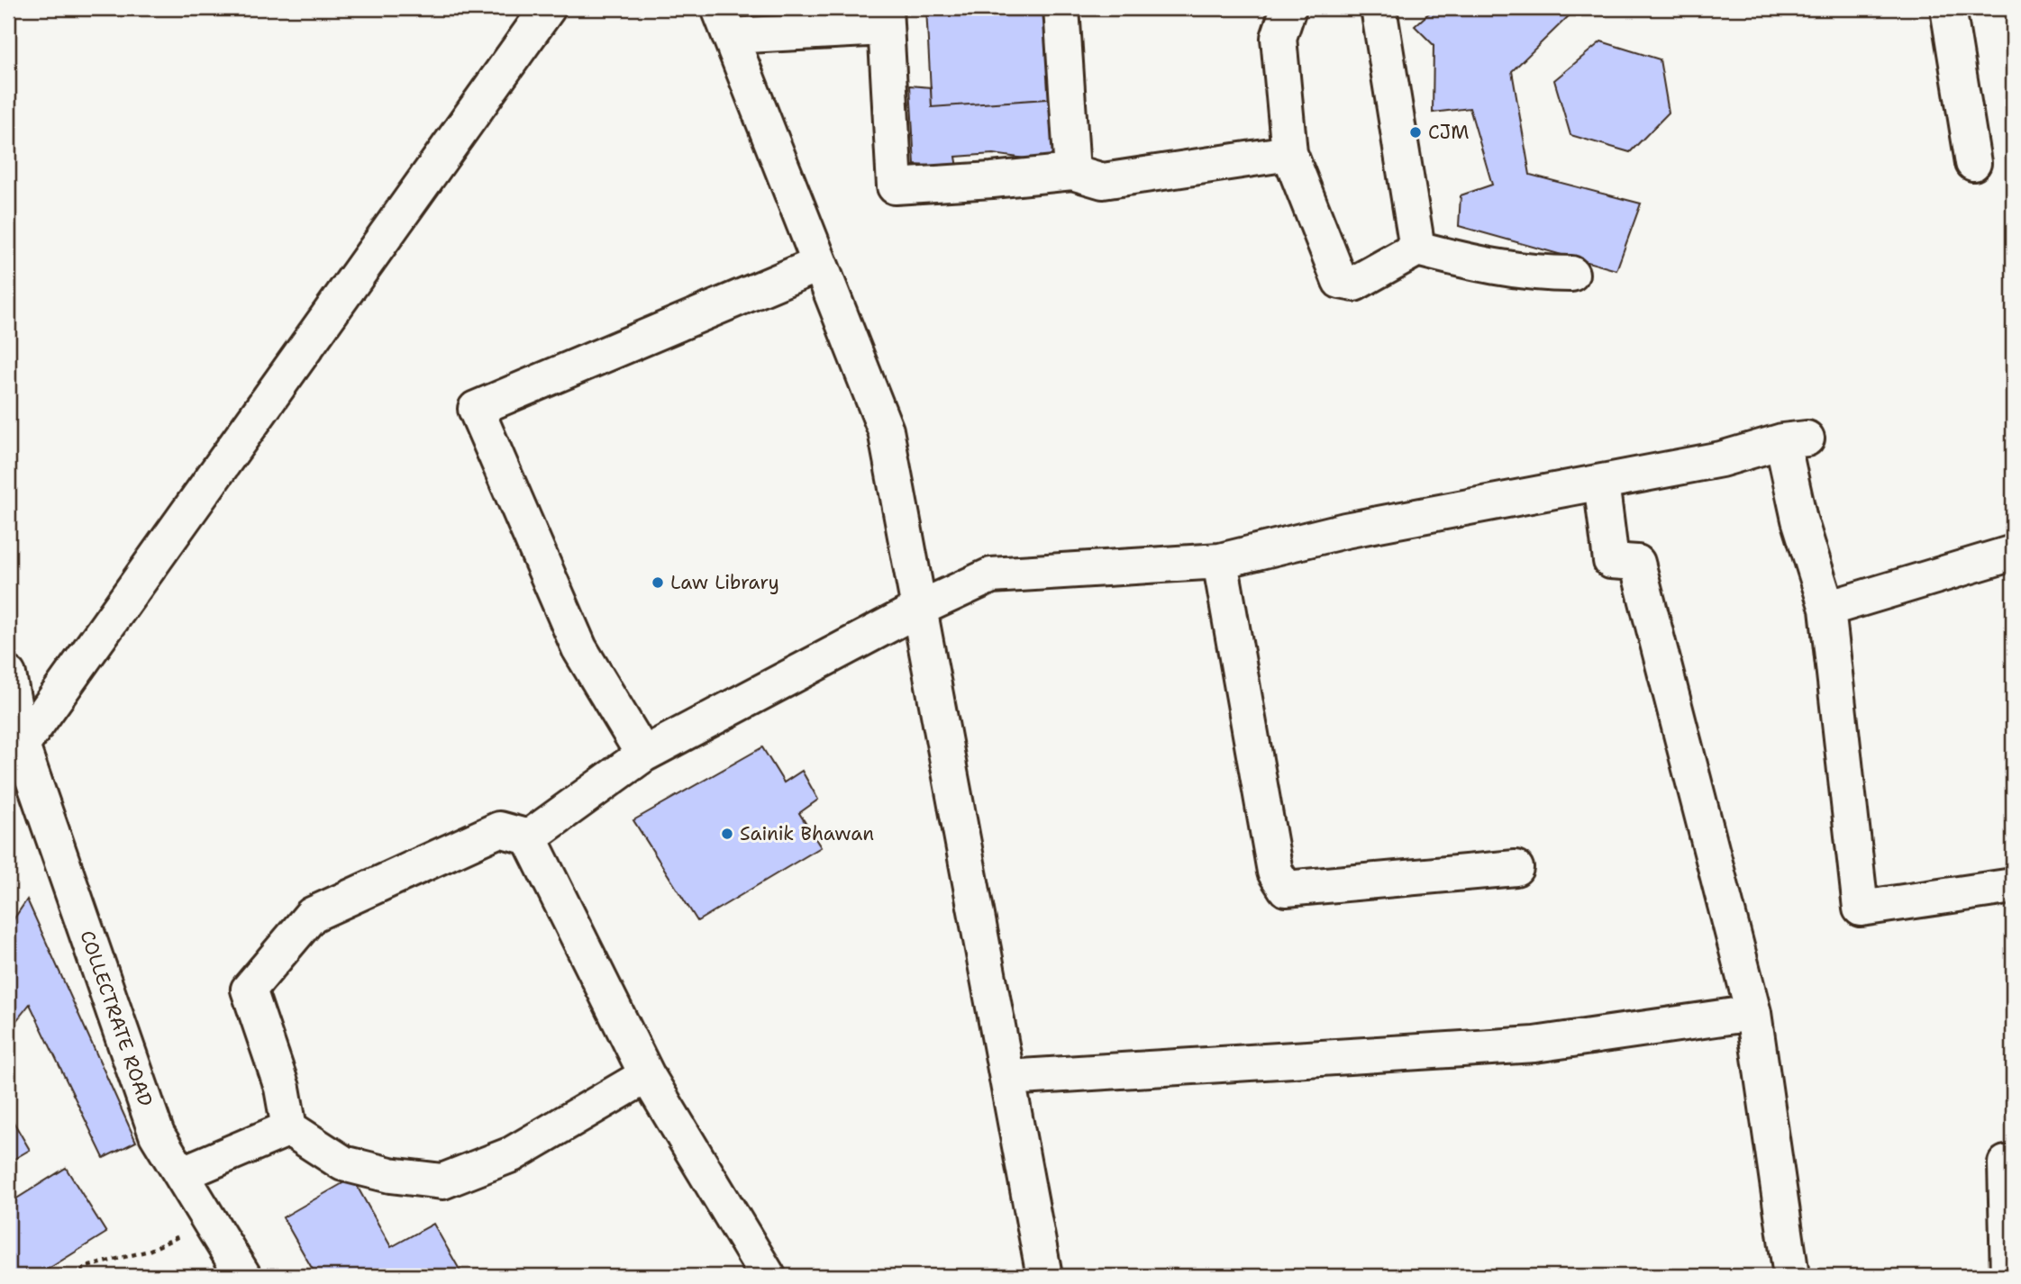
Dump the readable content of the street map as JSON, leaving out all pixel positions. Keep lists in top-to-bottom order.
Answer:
{
  "streets": {
    "street": ["COLLECTRATE ROAD"]
  },
  "places": ["CJM", "Law Library", "Sainik Bhawan"]
}
